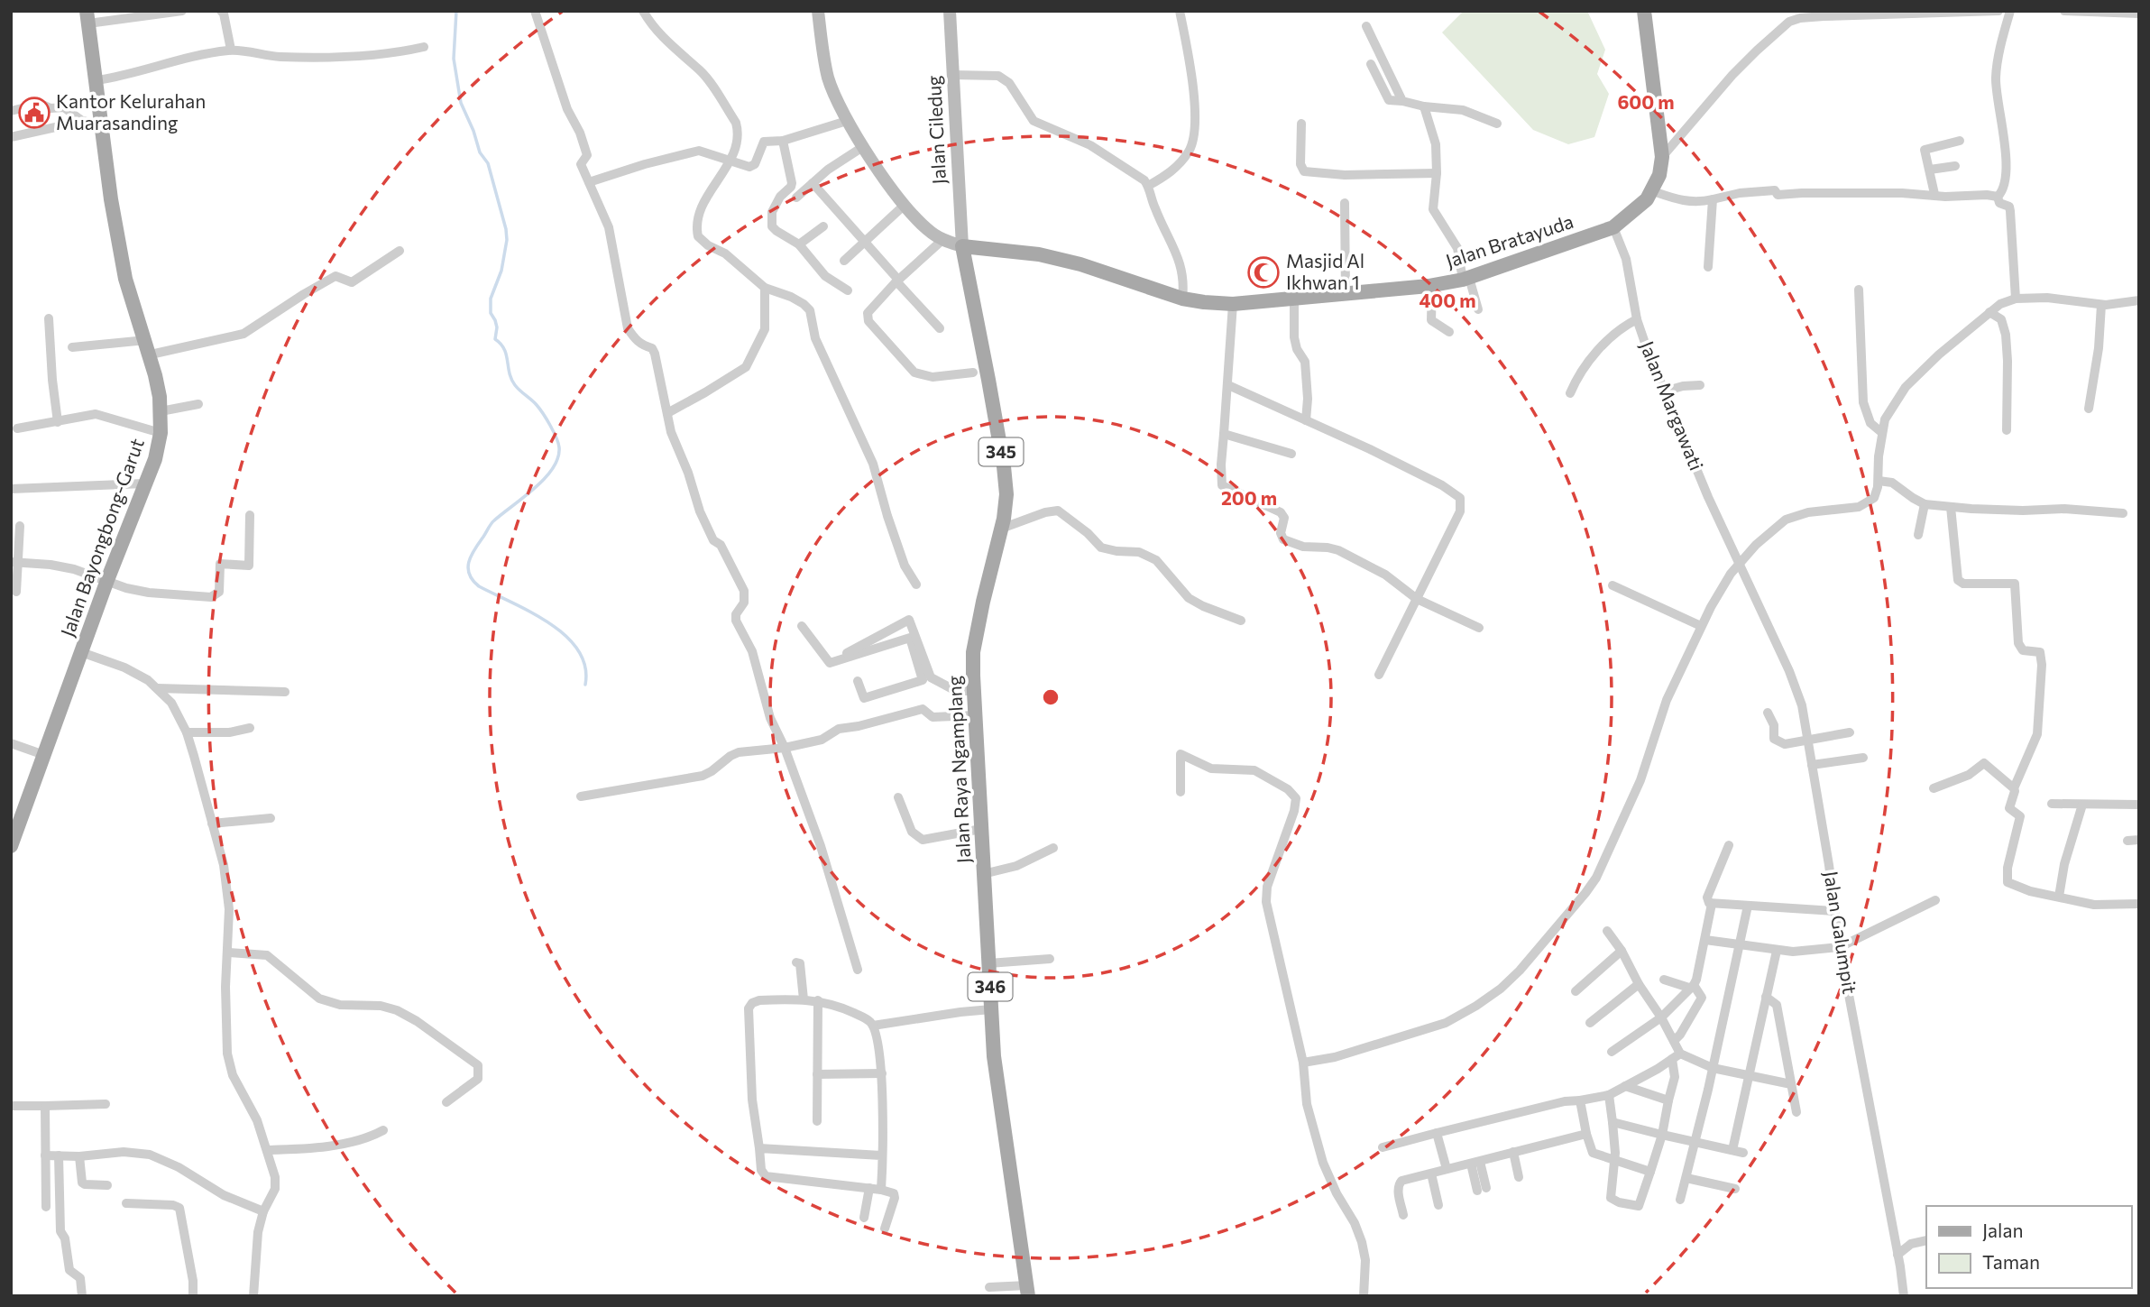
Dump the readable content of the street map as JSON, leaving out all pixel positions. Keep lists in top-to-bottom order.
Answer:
{
  "streets": {
    "main road": [
      "Jalan Bratayuda",
      "345",
      "Jalan Bayongbong-Garut",
      "Jalan Raya Ngamplang",
      "346"
    ],
    "street": ["Jalan Ciledug", "Jalan Margawati", "Jalan Galumpit"]
  },
  "crossings": [
    ["Jalan Ciledug", "Jalan Bratayuda"],
    ["Jalan Ciledug", "Jalan Raya Ngamplang"],
    ["Jalan Bratayuda", "Jalan Margawati"],
    ["Jalan Bratayuda", "Jalan Raya Ngamplang"],
    ["Jalan Margawati", "Jalan Galumpit"]
  ],
  "places": {
    "public building": ["Kantor Kelurahan Muarasanding"],
    "mosque": ["Masjid Al Ikhwan 1"]
  },
  "legend": ["Jalan", "Taman"],
  "rings": ["600 m", "400 m", "200 m"]
}
